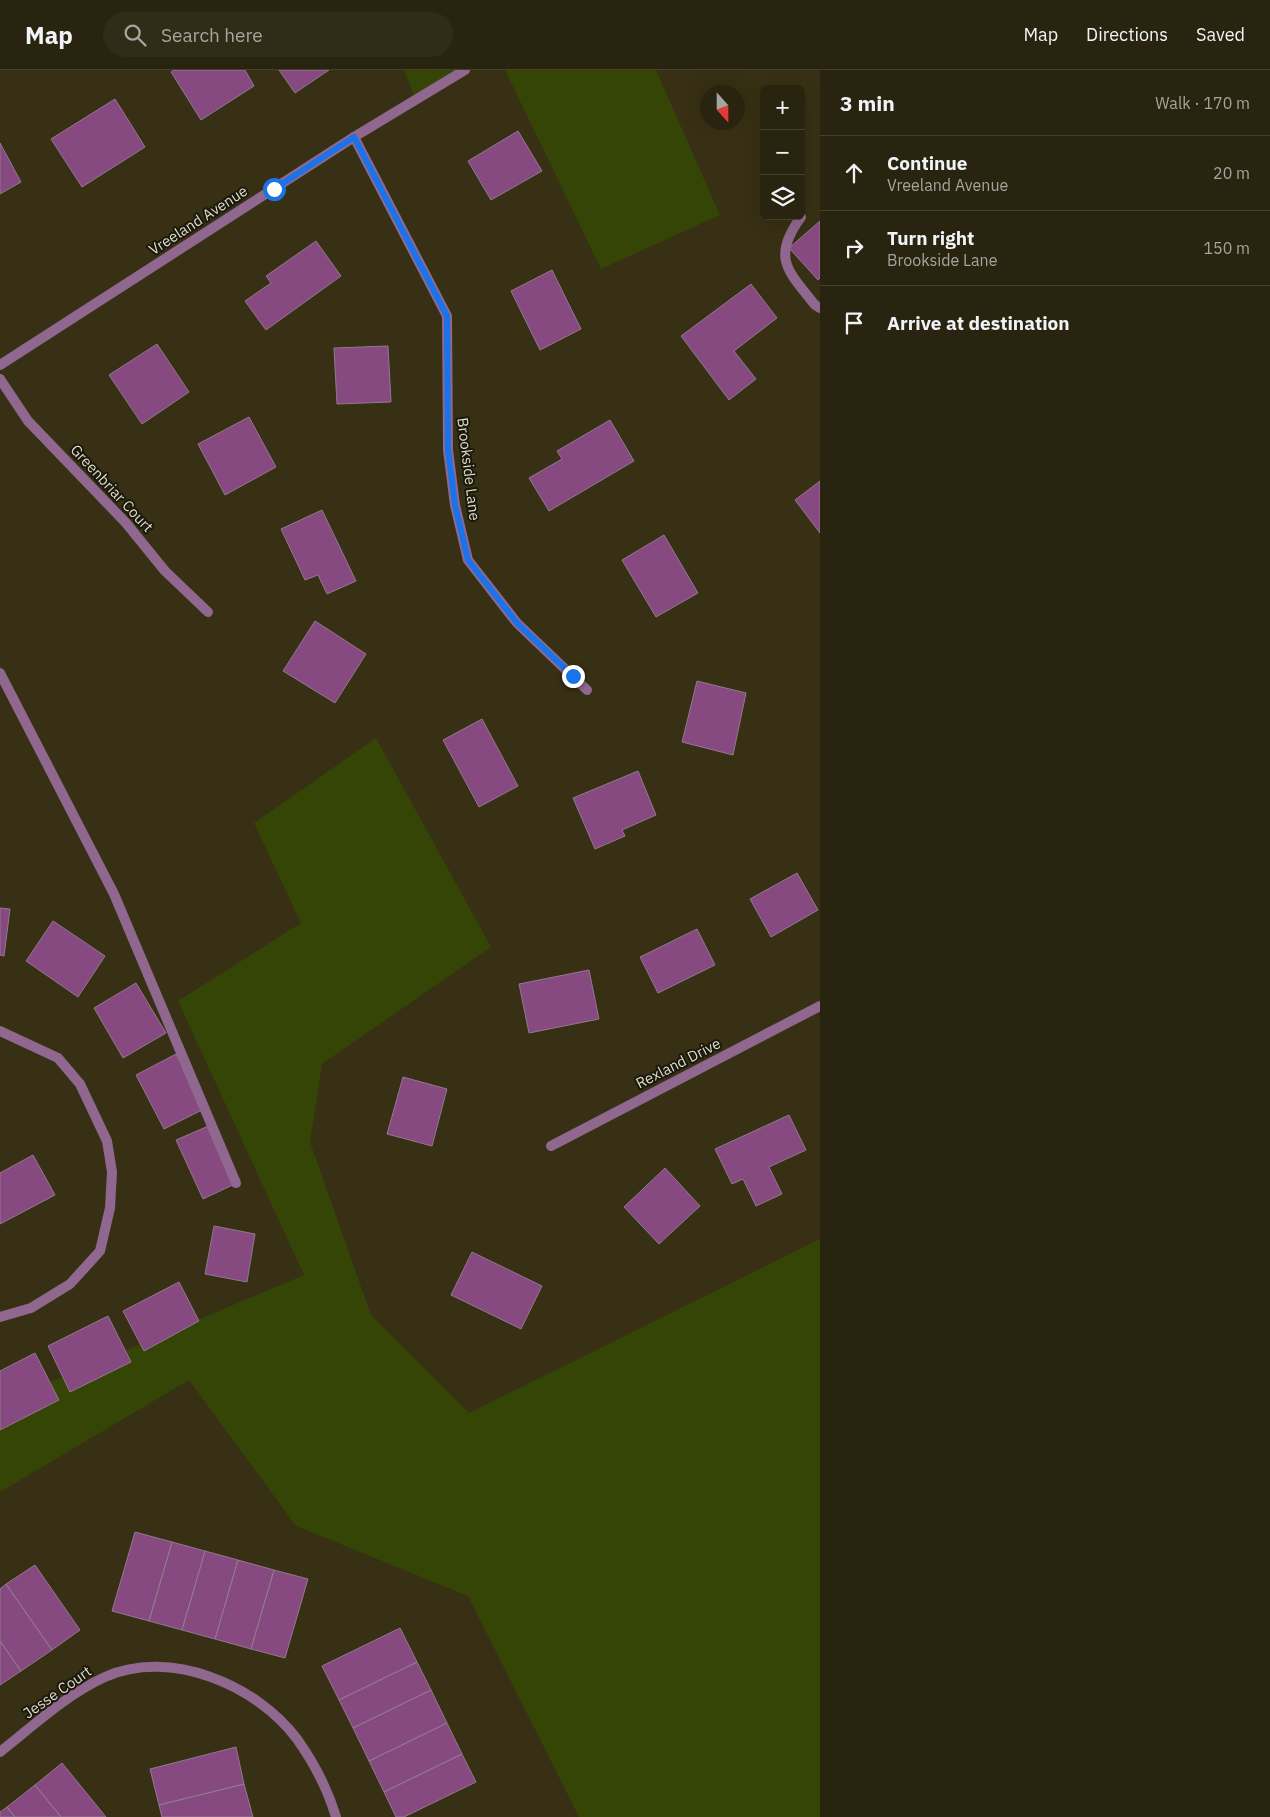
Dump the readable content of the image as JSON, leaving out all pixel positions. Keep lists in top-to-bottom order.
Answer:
{
  "streets": {
    "street": [
      "Vreeland Avenue",
      "Brookside Lane",
      "Greenbriar Court",
      "Rexland Drive",
      "Jesse Court"
    ]
  },
  "crossings": [
    ["Vreeland Avenue", "Brookside Lane"]
  ],
  "north": "bottom",
  "page": {
    "header": "Map",
    "search": "Search here",
    "nav": ["Map", "Directions", "Saved"],
    "heading": ["3 min", "Walk · 170 m"],
    "map_buttons": ["+", "−"],
    "list": [
      ["Continue", "Vreeland Avenue", "20 m"],
      ["Turn right", "Brookside Lane", "150 m"],
      "Arrive at destination"
    ]
  }
}
